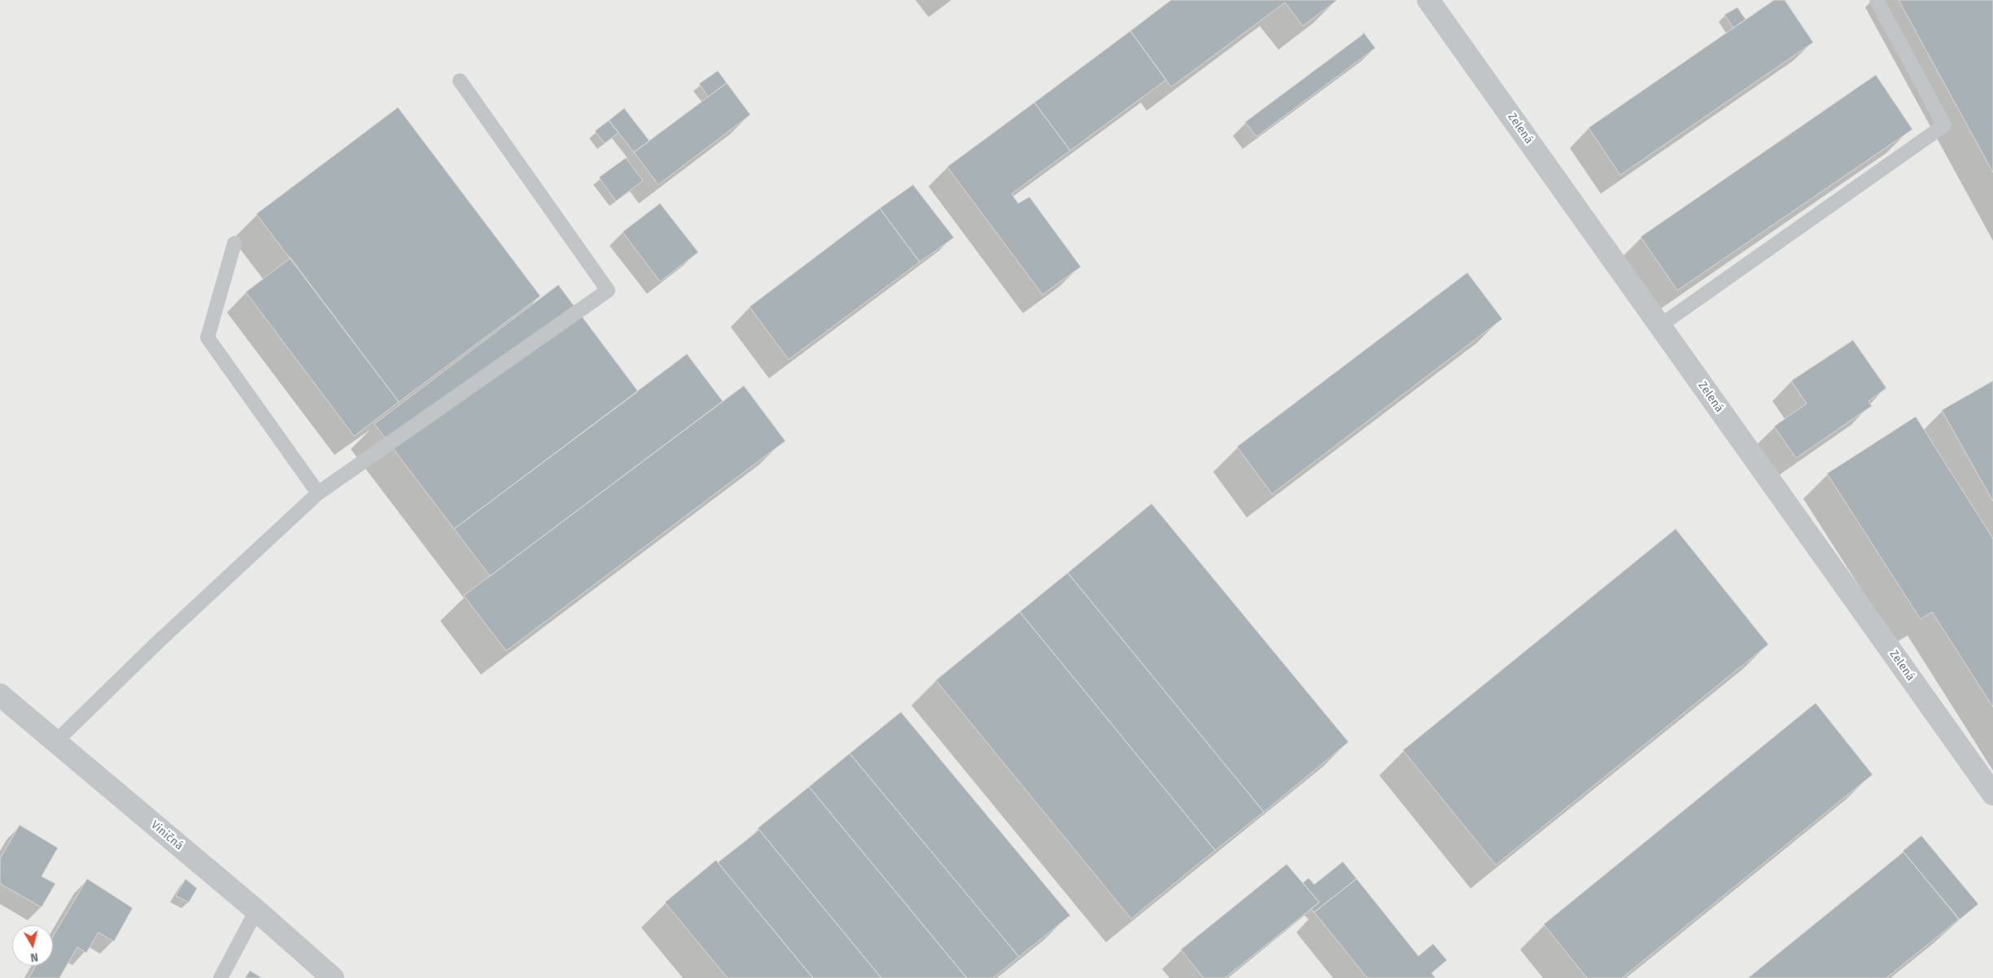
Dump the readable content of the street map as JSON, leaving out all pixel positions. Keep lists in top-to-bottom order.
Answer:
{
  "streets": {
    "street": ["Zelená", "Viničná"]
  },
  "north": "bottom"
}
